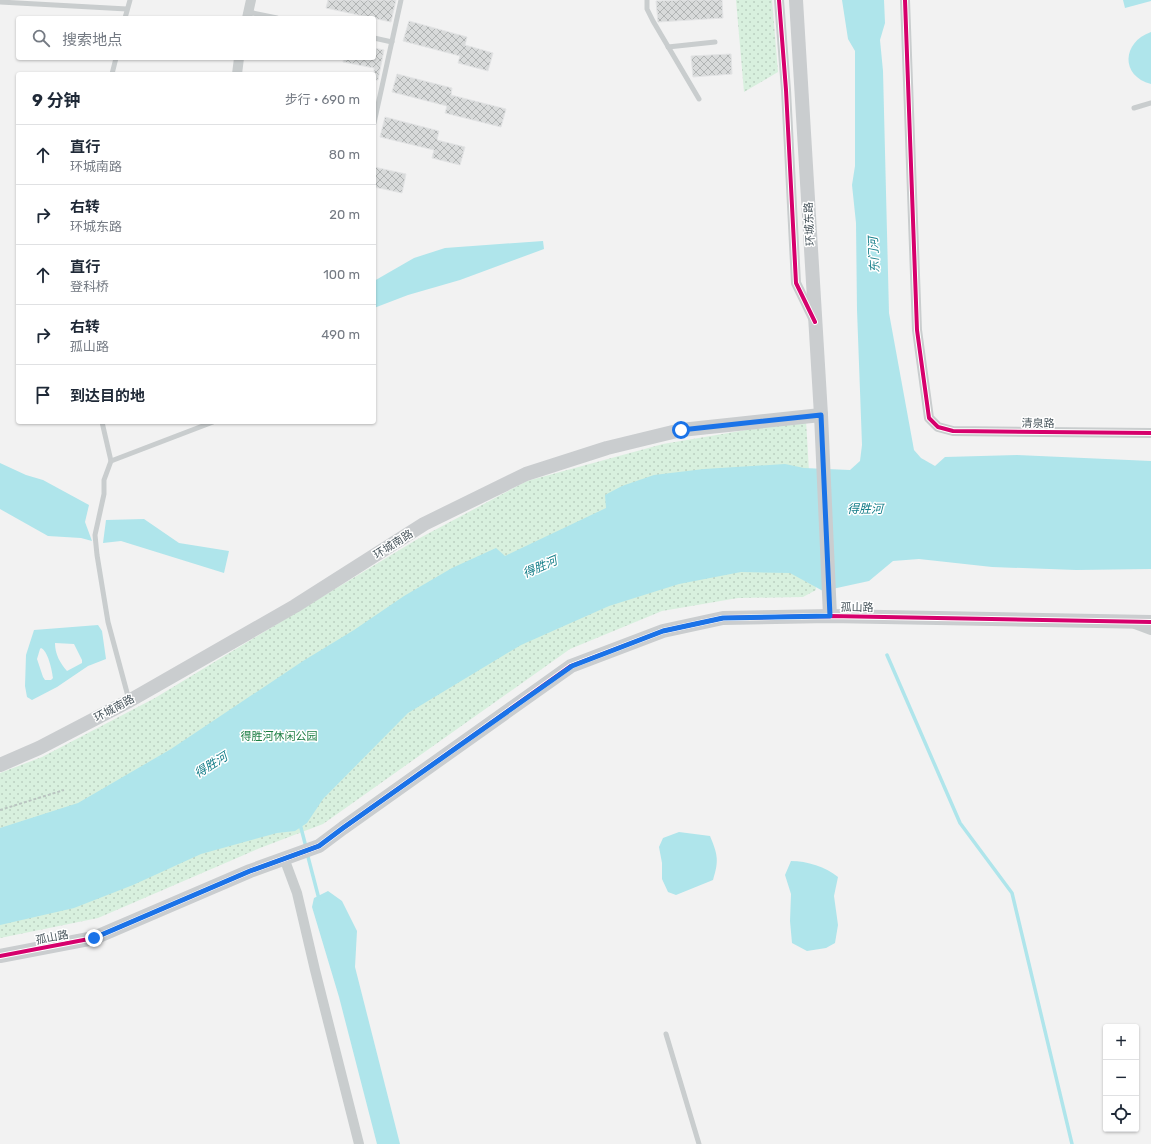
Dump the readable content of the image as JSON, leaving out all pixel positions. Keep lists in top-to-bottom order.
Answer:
{
  "streets": {
    "main road": ["环城东路", "环城南路", "孤山路"],
    "street": ["清泉路"]
  },
  "crossings": [
    ["环城东路", "环城南路"],
    ["环城东路", "孤山路"]
  ],
  "water": ["东门河", "得胜河"],
  "parks": ["得胜河休闲公园"],
  "page": {
    "search": "搜索地点",
    "heading": ["9 分钟", "步行 · 690 m"],
    "list": [
      ["直行", "环城南路", "80 m"],
      ["右转", "环城东路", "20 m"],
      ["直行", "登科桥", "100 m"],
      ["右转", "孤山路", "490 m"],
      "到达目的地"
    ],
    "map_buttons": ["+", "−"]
  }
}
